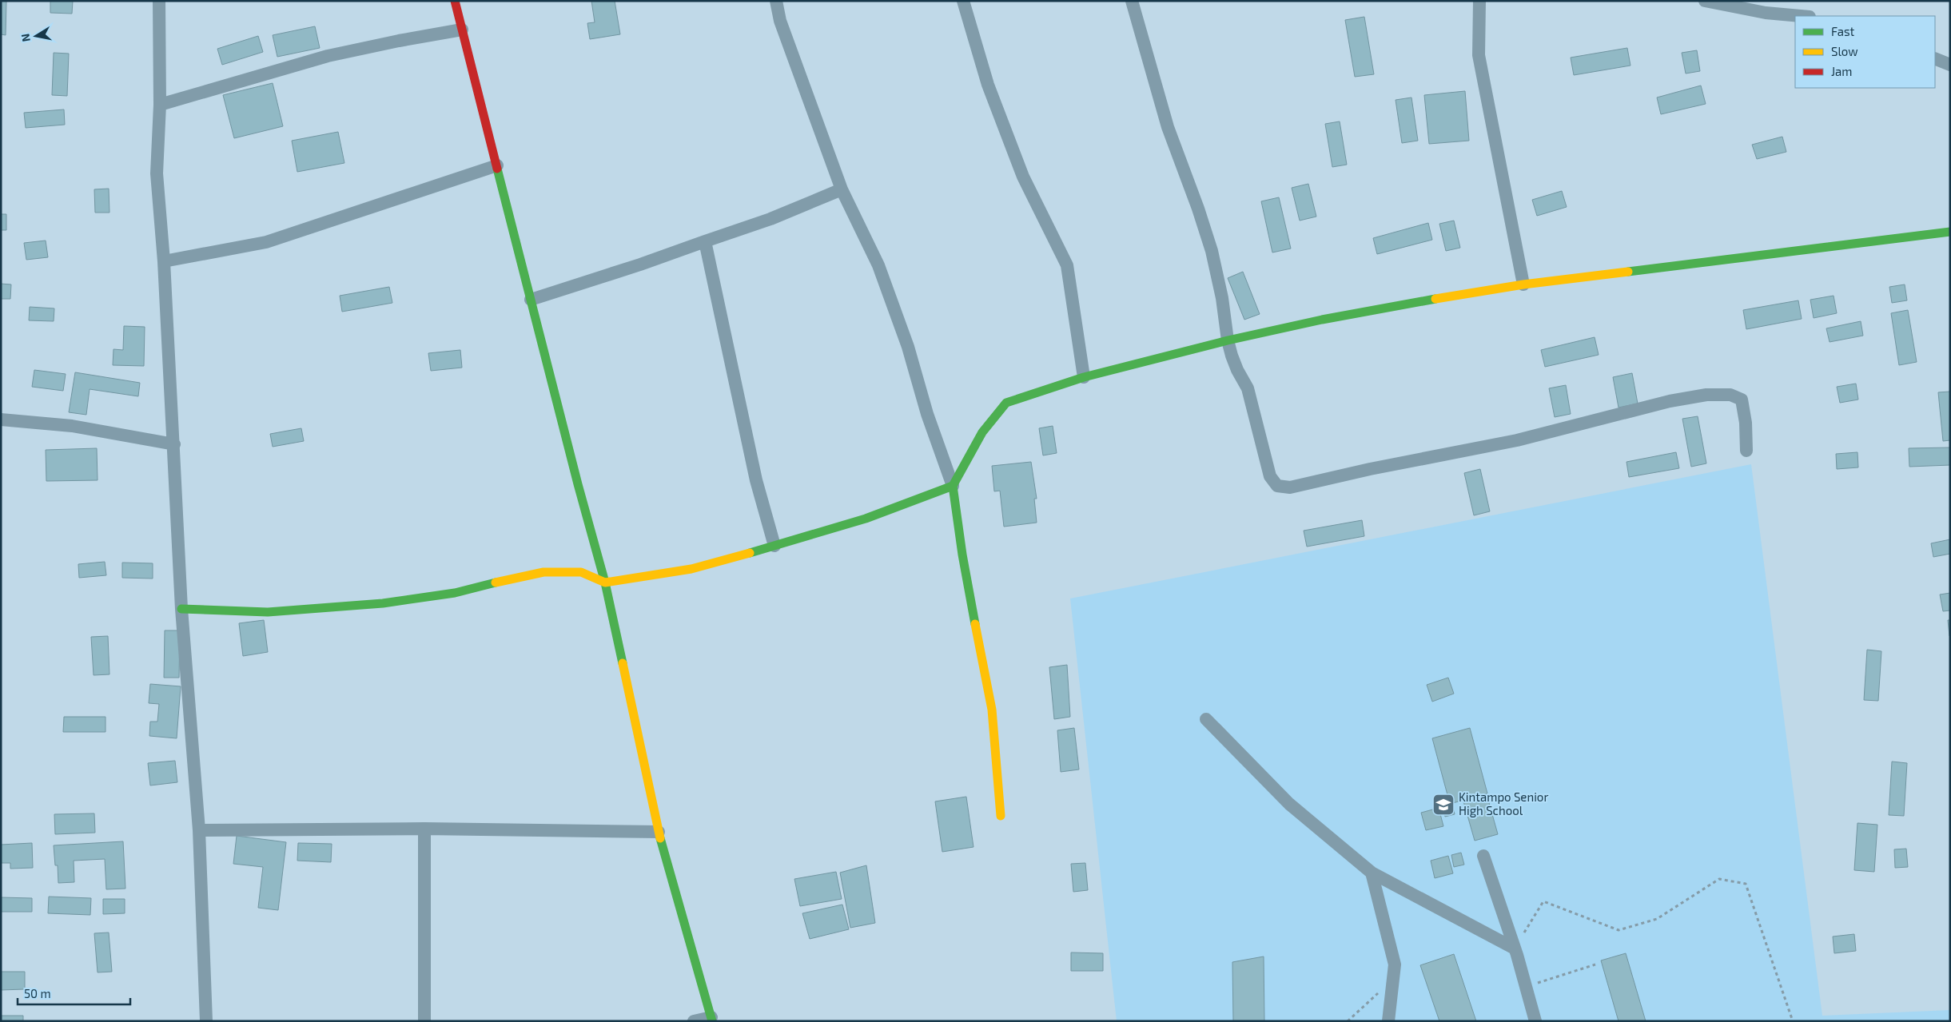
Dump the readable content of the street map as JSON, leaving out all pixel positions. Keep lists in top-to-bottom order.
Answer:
{
  "places": {
    "school or university": ["Kintampo Senior High School"]
  },
  "legend": ["Fast", "Slow", "Jam"],
  "scale_bar": "50 m",
  "north": "left"
}
